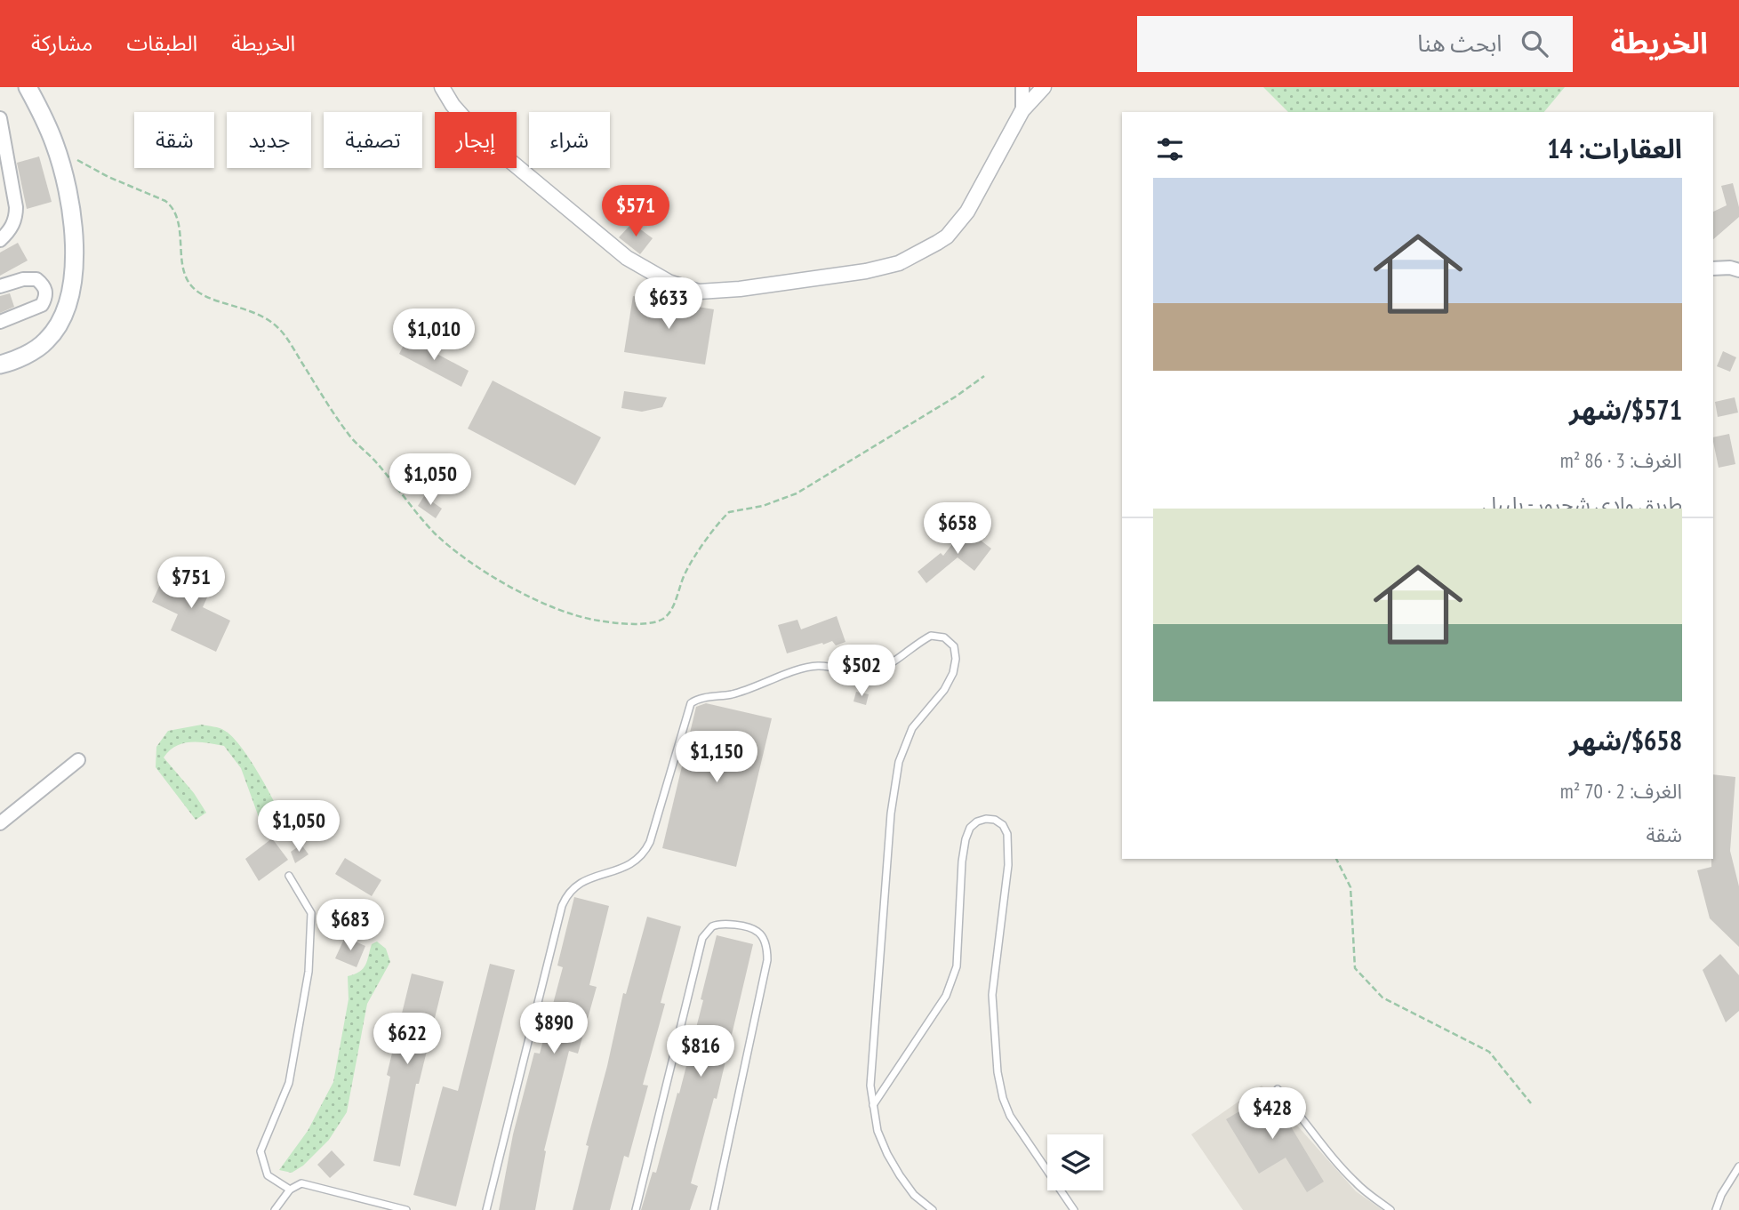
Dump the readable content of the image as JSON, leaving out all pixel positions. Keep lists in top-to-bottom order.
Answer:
{
  "page": {
    "header": "الخريطة",
    "search": "ابحث هنا",
    "nav": ["الخريطة", "الطبقات", "مشاركة"],
    "chip": [
      "شراء",
      "إيجار",
      "تصفية",
      "جديد",
      "شقة"
    ],
    "heading": "العقارات: 14",
    "price": [
      "$571",
      "$633",
      "$1,010",
      "$1,050",
      "$658",
      "$751",
      "$502",
      "$1,150",
      "$1,050",
      "$683",
      "$890",
      "$622",
      "$816",
      "$428"
    ],
    "list": [
      {
        "name": "$571/شهر",
        "note": "الغرف: 3 · 86 m² · طريق وادي شحرور - بليبل"
      },
      {
        "name": "$658/شهر",
        "note": "الغرف: 2 · 70 m² · شقة"
      }
    ]
  }
}
